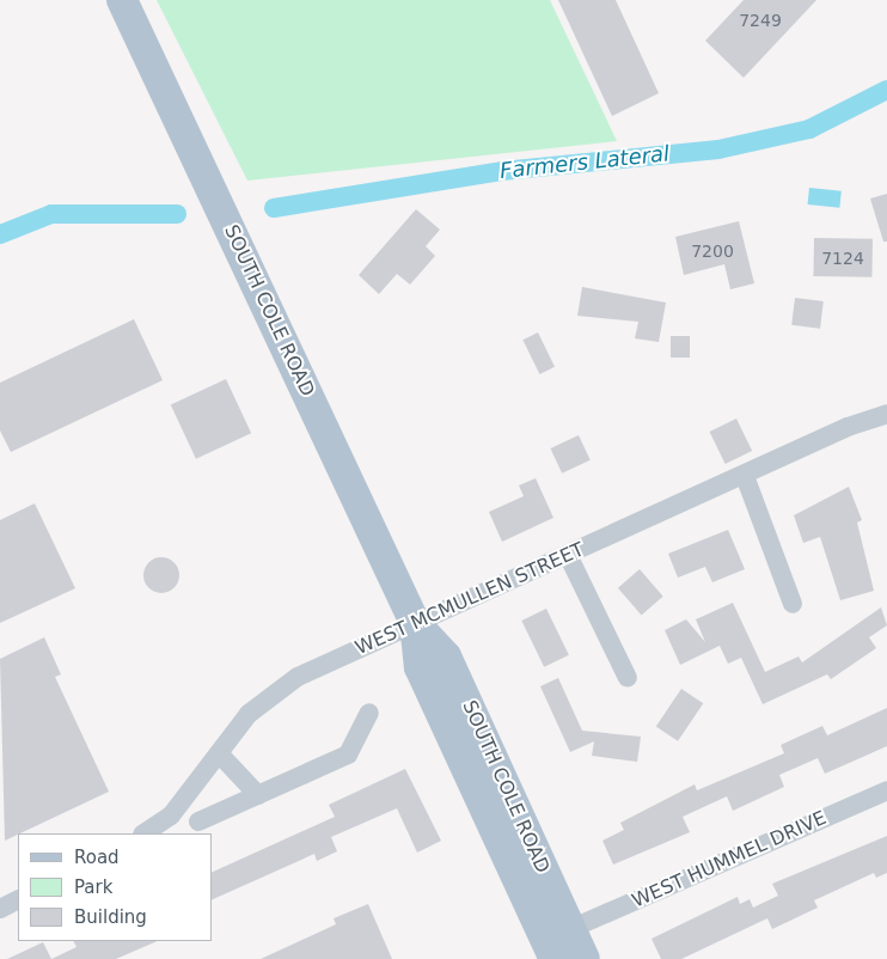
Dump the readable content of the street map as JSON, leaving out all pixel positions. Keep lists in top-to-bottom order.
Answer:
{
  "streets": {
    "main road": ["SOUTH COLE ROAD"],
    "street": ["WEST MCMULLEN STREET", "WEST HUMMEL DRIVE"]
  },
  "crossings": [
    ["SOUTH COLE ROAD", "WEST MCMULLEN STREET"],
    ["SOUTH COLE ROAD", "WEST HUMMEL DRIVE"]
  ],
  "water": ["Farmers Lateral"],
  "house_numbers": ["7249", "7200", "7124"],
  "legend": ["Road", "Park", "Building"]
}
